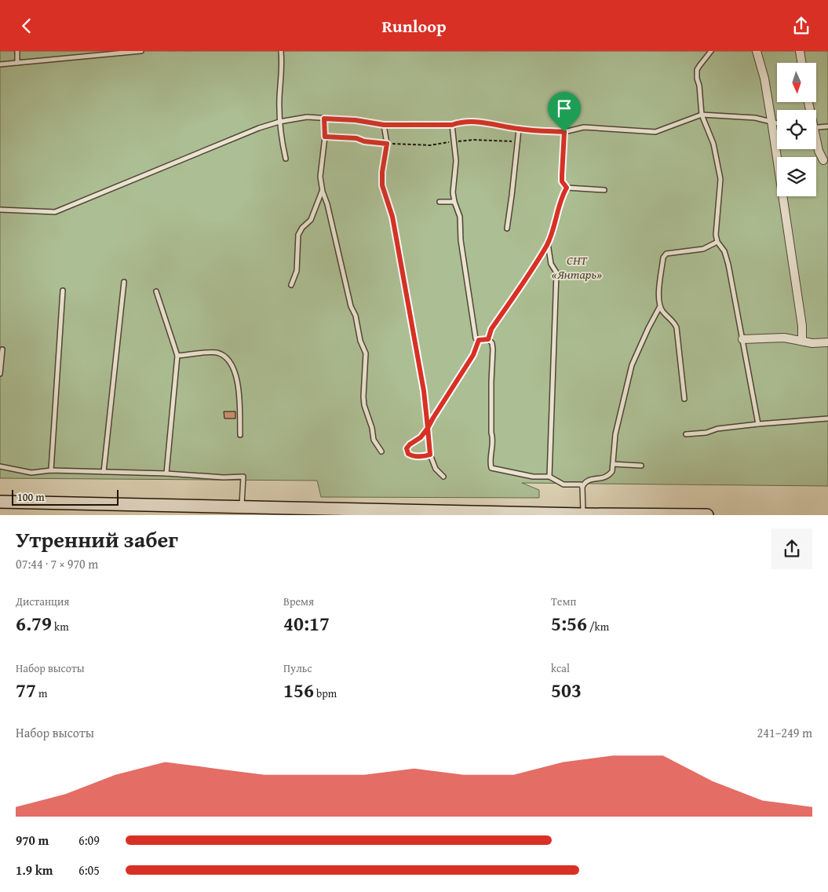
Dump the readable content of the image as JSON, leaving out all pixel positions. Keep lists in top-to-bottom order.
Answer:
{
  "parks": ["СНТ «Янтарь»"],
  "scale_bar": "100 m",
  "north": "bottom",
  "page": {
    "header": "Runloop",
    "scale": "100 m",
    "heading": ["Утренний забег", "07:44 · 7 × 970 m"],
    "stats": [
      ["Дистанция", "6.79 km"],
      ["Время", "40:17"],
      ["Темп", "5:56 /km"],
      ["Набор высоты", "77 m"],
      ["Пульс", "156 bpm"],
      ["kcal", "503"]
    ],
    "chart": ["Набор высоты", "241–249 m"],
    "list": [
      {
        "name": "970 m",
        "note": "6:09"
      },
      {
        "name": "1.9 km",
        "note": "6:05"
      }
    ]
  }
}
